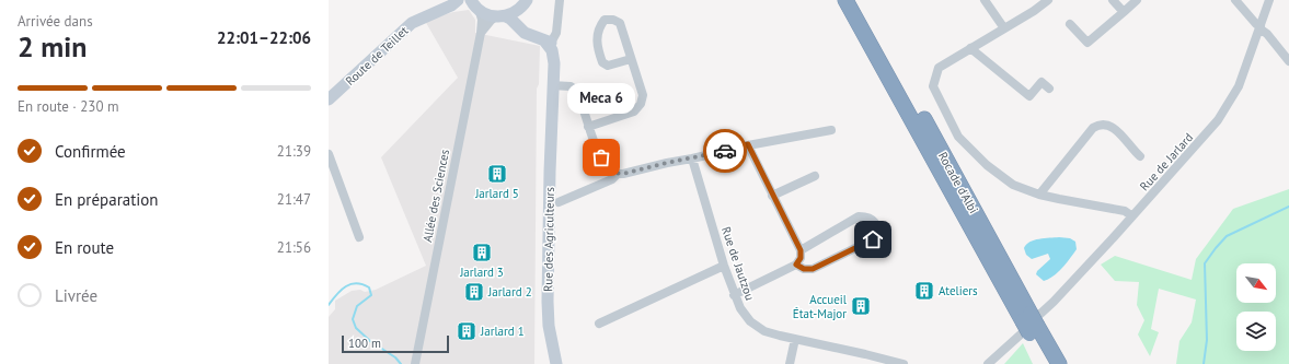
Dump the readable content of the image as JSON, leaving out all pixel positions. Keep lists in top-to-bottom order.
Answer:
{
  "streets": {
    "highway": ["Rocade d'Albi"],
    "street": [
      "Route de Teillet",
      "Rue de Jarlard",
      "Allée des Sciences",
      "Rue des Agriculteurs",
      "Rue de Jautzou"
    ]
  },
  "crossings": [
    ["Route de Teillet", "Allée des Sciences"],
    ["Rue de Jarlard", "Rocade d'Albi"]
  ],
  "places": {
    "other": ["Meca 6"],
    "building": [
      "Jarlard 5",
      "Jarlard 3",
      "Ateliers",
      "Jarlard 2",
      "Accueil État-Major",
      "Jarlard 1"
    ]
  },
  "scale_bar": "100 m",
  "north": "bottom right",
  "page": {
    "heading": ["2 min", "Arrivée dans", "22:01–22:06"],
    "bar": "En route · 230 m",
    "bubble": "Meca 6",
    "list": [
      ["Confirmée", "21:39"],
      ["En préparation", "21:47"],
      ["En route", "21:56"],
      "Livrée"
    ],
    "scale": "100 m"
  }
}
